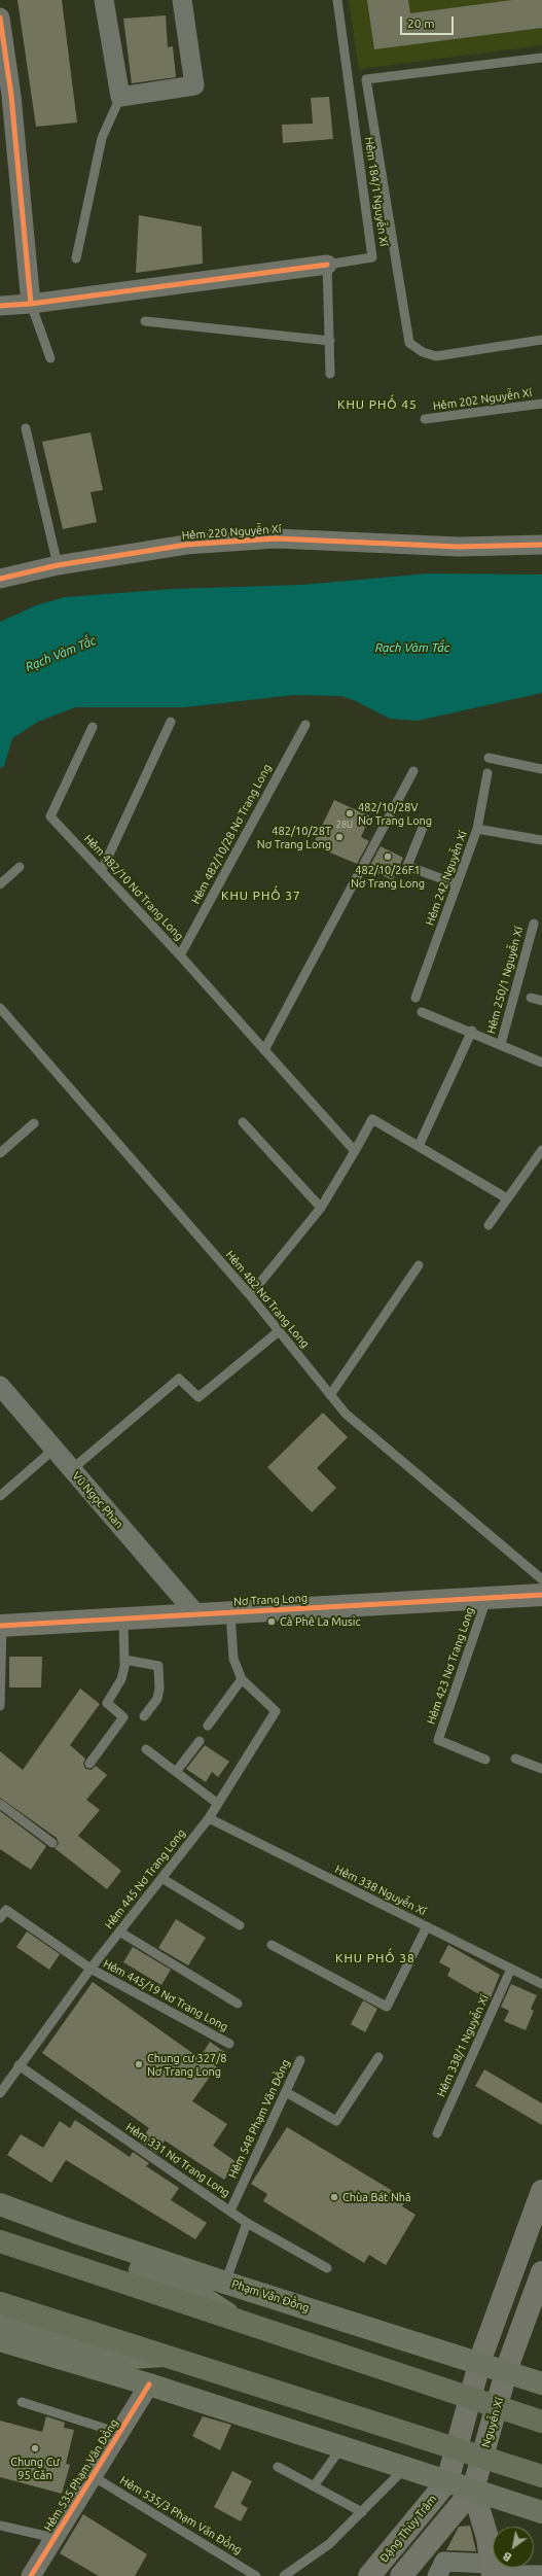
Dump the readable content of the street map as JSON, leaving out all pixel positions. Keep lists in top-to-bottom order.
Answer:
{
  "streets": {
    "main road": [
      "Nơ Trang Long",
      "Phạm Văn Đồng",
      "Nguyễn Xí",
      "Đặng Thùy Trâm"
    ],
    "street": ["Hẻm 220 Nguyễn Xí", "Vũ Ngọc Phan", "Hẻm 535 Phạm Văn Đồng"],
    "lane": [
      "Hẻm 184/1 Nguyễn Xí",
      "Hẻm 202 Nguyễn Xí",
      "Hẻm 482/10/28 Nơ Trang Long",
      "Hẻm 242 Nguyễn Xí",
      "Hẻm 482/10 Nơ Trang Long",
      "Hẻm 250/1 Nguyễn Xí",
      "Hẻm 482 Nơ Trang Long",
      "Hẻm 423 Nơ Trang Long",
      "Hẻm 445 Nơ Trang Long",
      "Hẻm 338 Nguyễn Xí",
      "Hẻm 445/19 Nơ Trang Long",
      "Hẻm 338/1 Nguyễn Xí",
      "Hẻm 548 Phạm Văn Đồng",
      "Hẻm 331 Nơ Trang Long",
      "Hẻm 535/3 Phạm Văn Đồng"
    ]
  },
  "crossings": [
    ["Hẻm 482/10/28 Nơ Trang Long", "Hẻm 482/10 Nơ Trang Long"],
    ["Vũ Ngọc Phan", "Nơ Trang Long"],
    ["Nơ Trang Long", "Hẻm 423 Nơ Trang Long"],
    ["Nơ Trang Long", "Hẻm 445 Nơ Trang Long"],
    ["Hẻm 445 Nơ Trang Long", "Hẻm 338 Nguyễn Xí"],
    ["Hẻm 445 Nơ Trang Long", "Hẻm 445/19 Nơ Trang Long"],
    ["Hẻm 445 Nơ Trang Long", "Hẻm 331 Nơ Trang Long"],
    ["Hẻm 338 Nguyễn Xí", "Hẻm 338/1 Nguyễn Xí"],
    ["Hẻm 548 Phạm Văn Đồng", "Hẻm 331 Nơ Trang Long"],
    ["Phạm Văn Đồng", "Nguyễn Xí"],
    ["Hẻm 535 Phạm Văn Đồng", "Hẻm 535/3 Phạm Văn Đồng"]
  ],
  "districts": ["KHU PHỐ 45", "KHU PHỐ 37", "KHU PHỐ 38"],
  "water": ["Rạch Vàm Tắc"],
  "places": [
    "482/10/28V Nơ Trang Long",
    "482/10/28T Nơ Trang Long",
    "482/10/26F1 Nơ Trang Long",
    "Cà Phê La Music",
    "Chung cư 327/8 Nơ Trang Long",
    "Chùa Bát Nhã",
    "Chung Cư 95 Căn"
  ],
  "house_numbers": ["28U"],
  "scale_bar": "20 m",
  "north": "bottom left"
}
